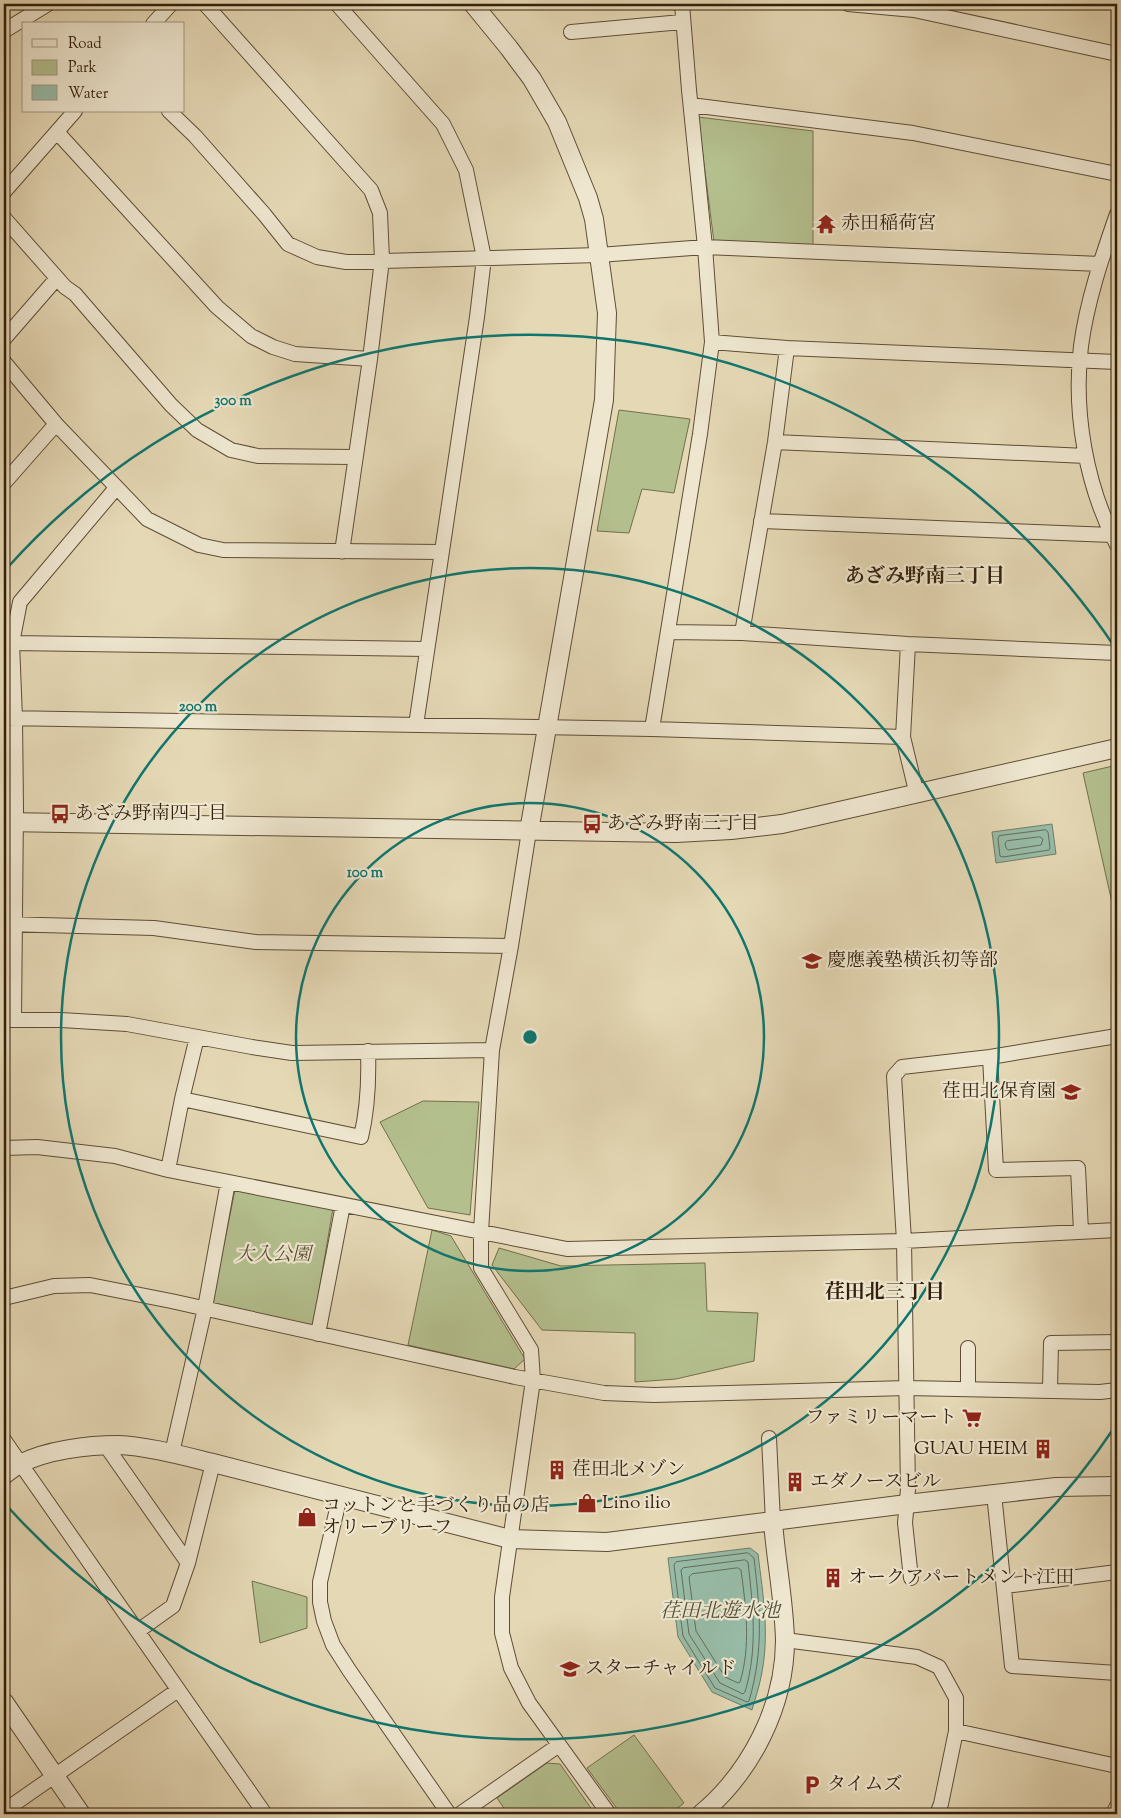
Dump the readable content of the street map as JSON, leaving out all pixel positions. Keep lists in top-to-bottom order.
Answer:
{
  "districts": ["あざみ野南三丁目", "荏田北三丁目"],
  "water": ["荏田北遊水池"],
  "parks": ["大入公園"],
  "places": {
    "temple": ["赤田稲荷宮"],
    "bus stop": ["あざみ野南四丁目", "あざみ野南三丁目"],
    "school or university": ["慶應義塾横浜初等部", "荏田北保育園", "スターチャイルド"],
    "supermarket": ["ファミリーマート"],
    "building": [
      "GUAU HEIM",
      "荏田北メゾン",
      "エダノースビル",
      "オークアパートメント江田"
    ],
    "shop": ["Lino ilio", "コットンと手づくり品の店 オリーブリーフ"],
    "parking": ["タイムズ"]
  },
  "legend": ["Road", "Park", "Water"],
  "rings": ["300 m", "200 m", "100 m"]
}
